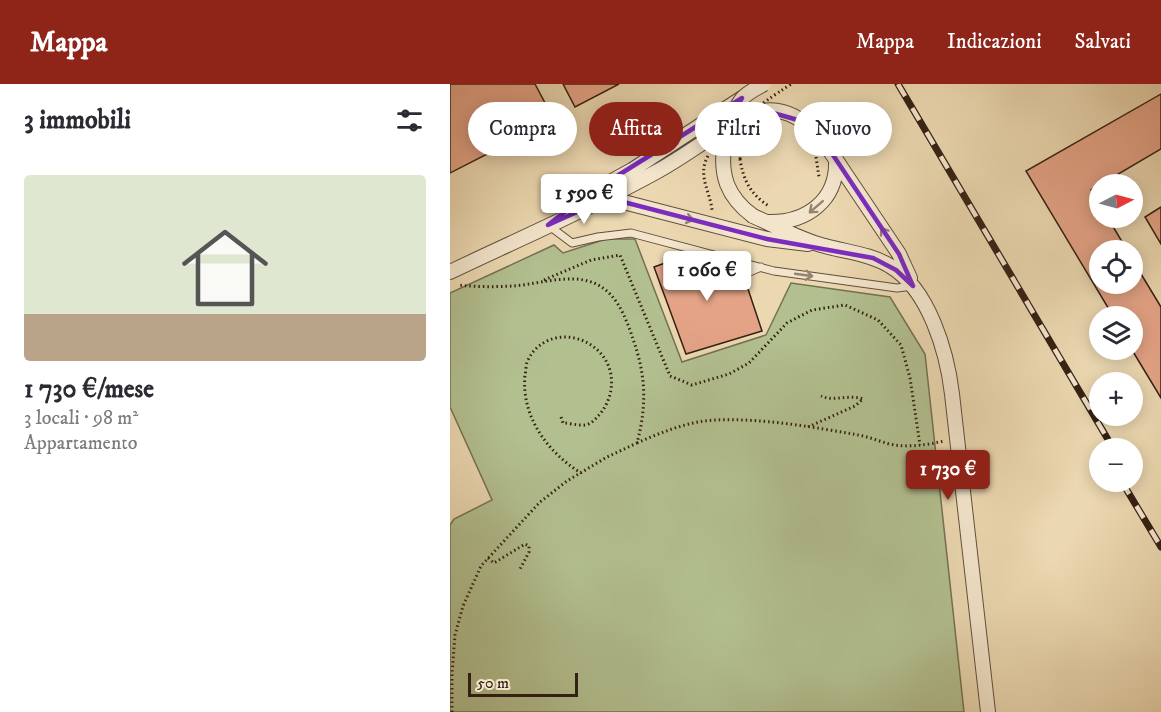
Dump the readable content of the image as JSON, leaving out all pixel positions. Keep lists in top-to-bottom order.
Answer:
{
  "scale_bar": "50 m",
  "north": "right",
  "page": {
    "header": "Mappa",
    "nav": ["Mappa", "Indicazioni", "Salvati"],
    "heading": "3 immobili",
    "chip": [
      "Compra",
      "Affitta",
      "Filtri",
      "Nuovo"
    ],
    "list": [
      {
        "name": "1 730 €/mese",
        "note": "3 locali · 98 m² · Appartamento"
      }
    ],
    "map_buttons": ["+", "−"],
    "price": ["1 590 €", "1 060 €", "1 730 €"],
    "scale": "50 m"
  }
}
